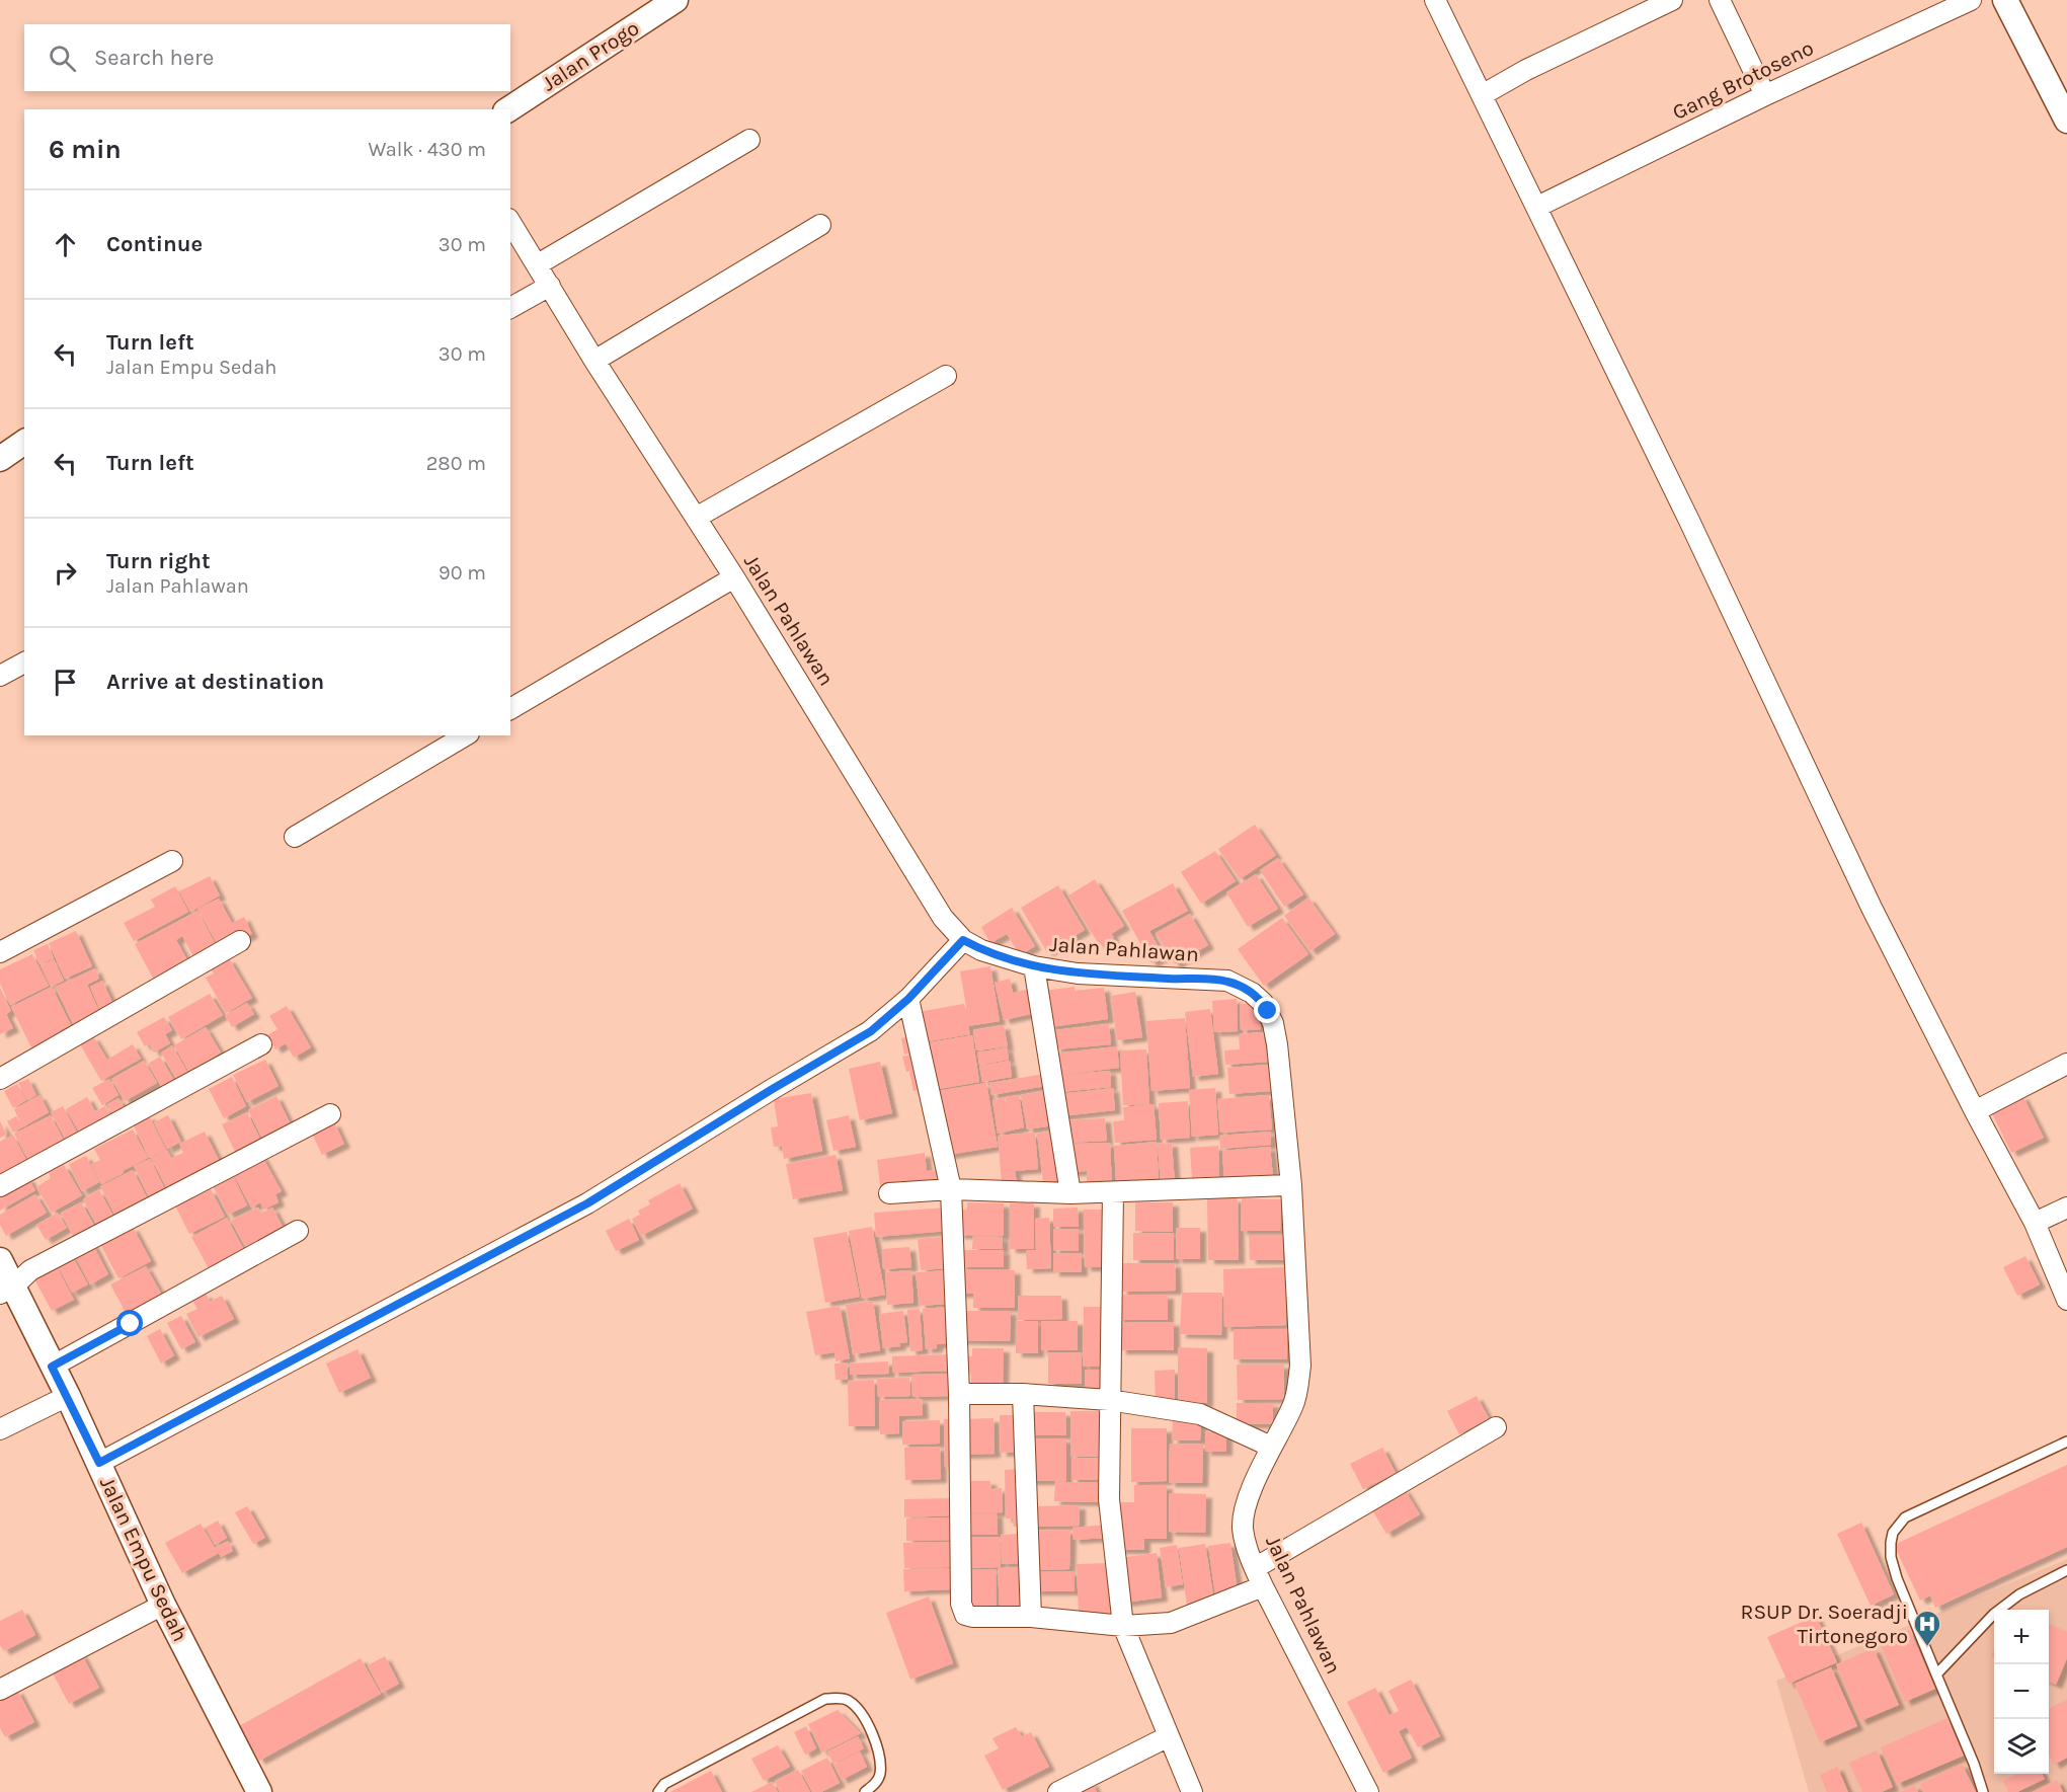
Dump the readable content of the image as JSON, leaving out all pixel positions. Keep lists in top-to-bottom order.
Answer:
{
  "streets": {
    "street": [
      "Jalan Progo",
      "Gang Brotoseno",
      "Jalan Pahlawan",
      "Jalan Empu Sedah"
    ]
  },
  "places": {
    "hospital": ["RSUP Dr. Soeradji Tirtonegoro"]
  },
  "page": {
    "search": "Search here",
    "heading": ["6 min", "Walk · 430 m"],
    "list": [
      ["Continue", "30 m"],
      ["Turn left", "Jalan Empu Sedah", "30 m"],
      ["Turn left", "280 m"],
      ["Turn right", "Jalan Pahlawan", "90 m"],
      "Arrive at destination"
    ],
    "map_buttons": ["+", "−"]
  }
}
